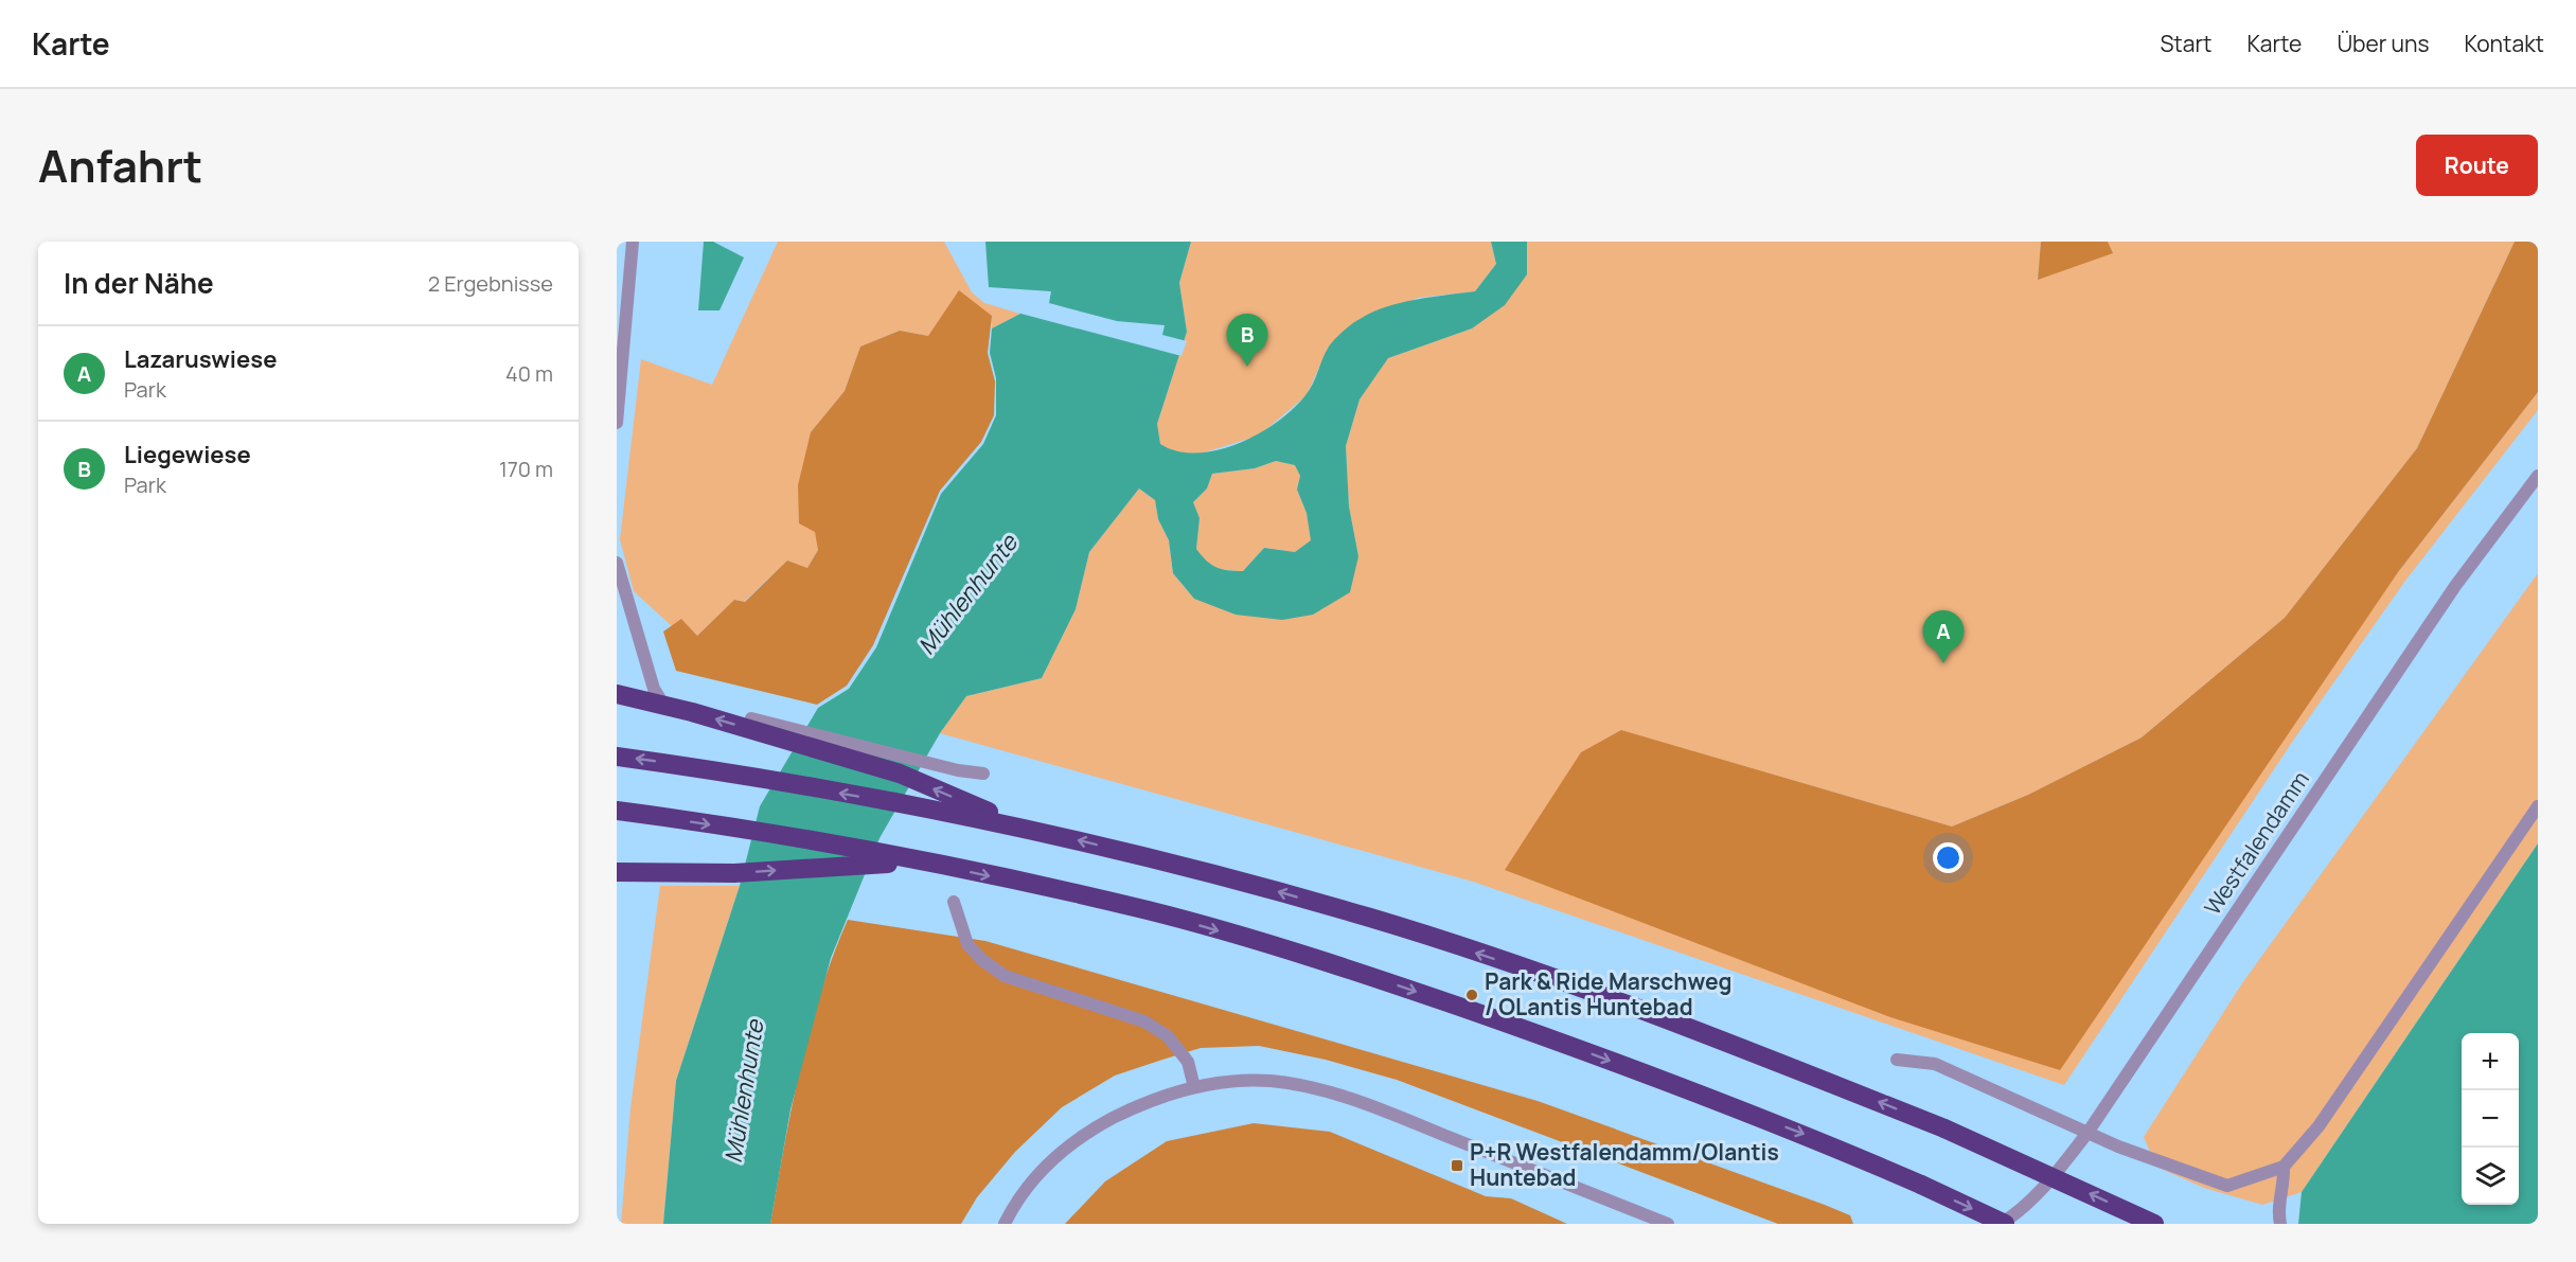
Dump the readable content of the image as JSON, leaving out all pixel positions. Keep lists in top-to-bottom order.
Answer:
{
  "streets": {
    "street": ["Westfalendamm"]
  },
  "water": ["Mühlenhunte"],
  "places": {
    "other": ["Park & Ride Marschweg / OLantis Huntebad"],
    "transit": ["P+R Westfalendamm/Olantis Huntebad"]
  },
  "page": {
    "header": "Karte",
    "nav": [
      "Start",
      "Karte",
      "Über uns",
      "Kontakt"
    ],
    "title": "Anfahrt",
    "buttons": "Route",
    "heading": ["In der Nähe", "2 Ergebnisse"],
    "pins": ["B", "A"],
    "list": [
      {
        "mark": "A",
        "name": "Lazaruswiese",
        "note": "Park",
        "value": "40 m"
      },
      {
        "mark": "B",
        "name": "Liegewiese",
        "note": "Park",
        "value": "170 m"
      }
    ],
    "map_buttons": ["+", "−"]
  }
}
